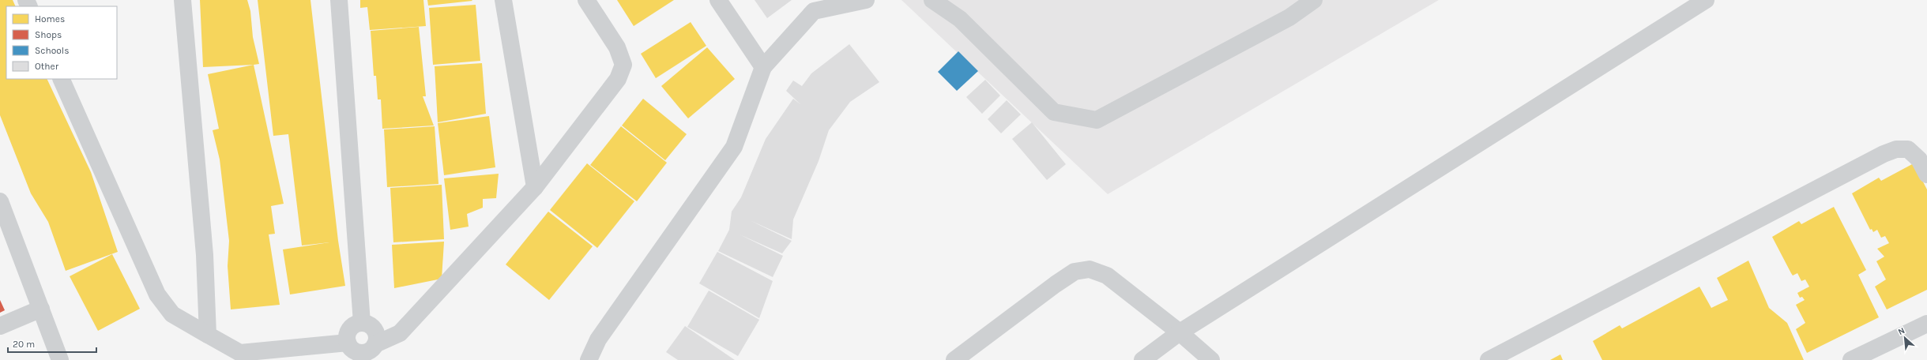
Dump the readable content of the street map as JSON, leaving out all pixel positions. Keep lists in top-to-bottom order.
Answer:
{
  "legend": [
    "Homes",
    "Shops",
    "Schools",
    "Other"
  ],
  "scale_bar": "20 m",
  "north": "top left"
}
